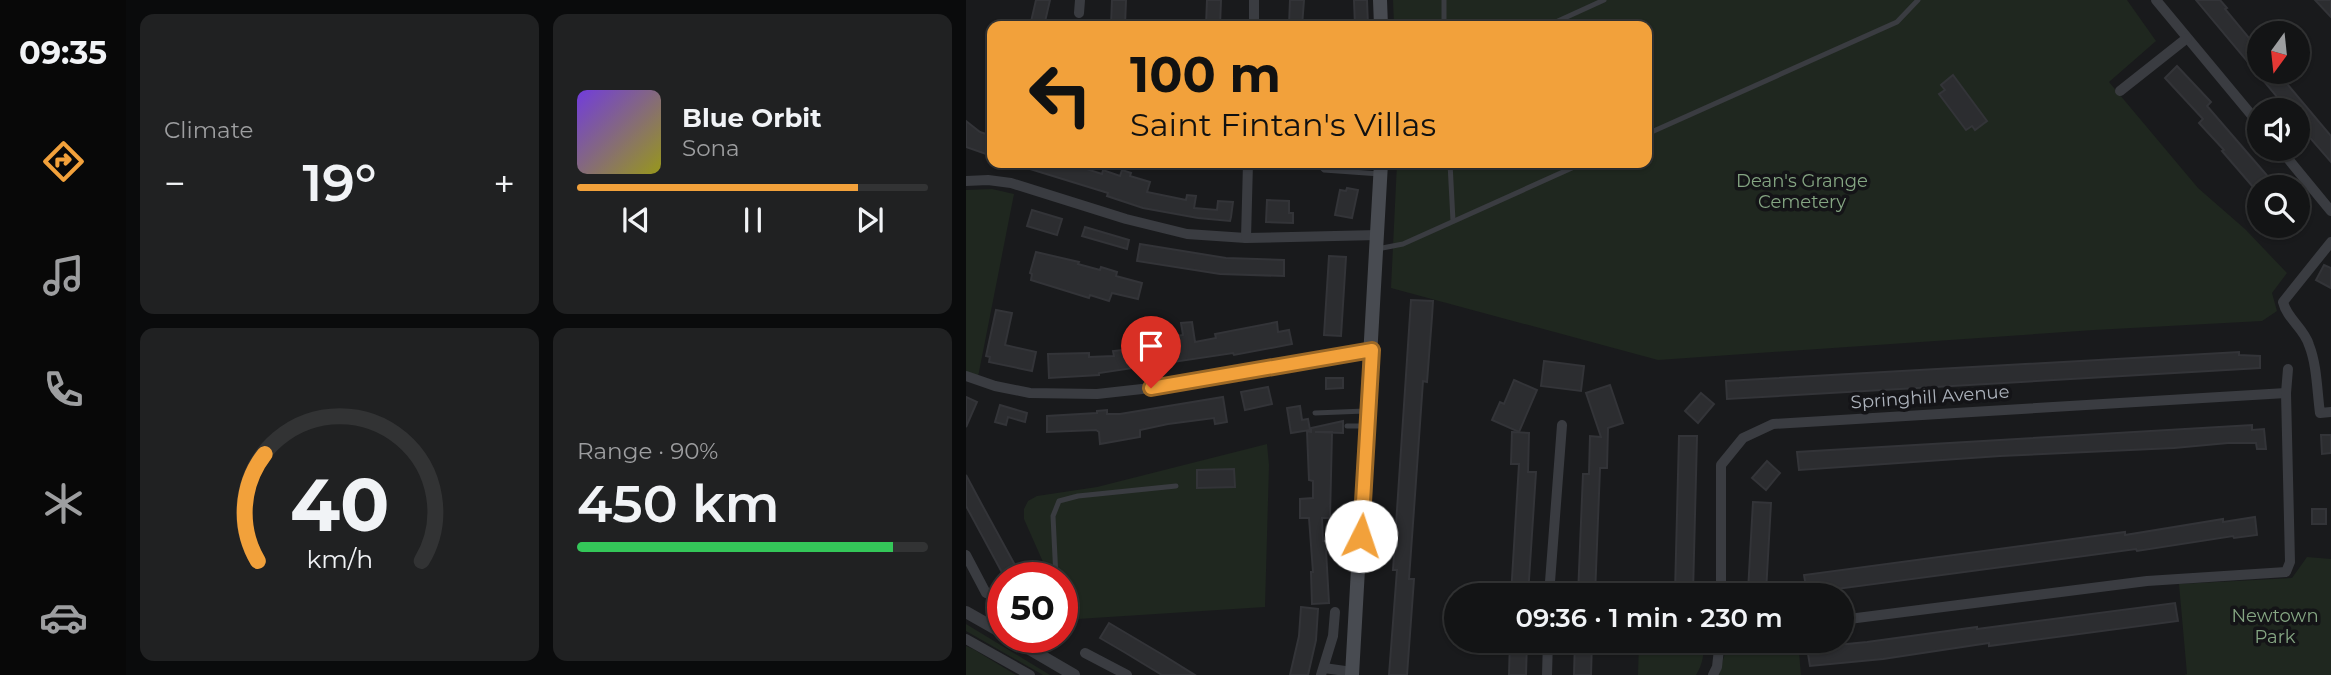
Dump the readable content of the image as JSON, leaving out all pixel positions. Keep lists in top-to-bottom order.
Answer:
{
  "streets": {
    "street": ["Springhill Avenue"]
  },
  "parks": ["Dean's Grange Cemetery", "Newtown Park"],
  "north": "bottom",
  "page": {
    "tabs": "09:35",
    "tile": [
      "Climate",
      ["Range · 90%", "450 km"]
    ],
    "turn": ["100 m", "Saint Fintan's Villas"],
    "song": ["Blue Orbit", "Sona"],
    "heat": ["−", "19°", "+"],
    "limit": "50",
    "trip": "09:36 · 1 min · 230 m",
    "gauge": ["40", "km/h"]
  }
}
